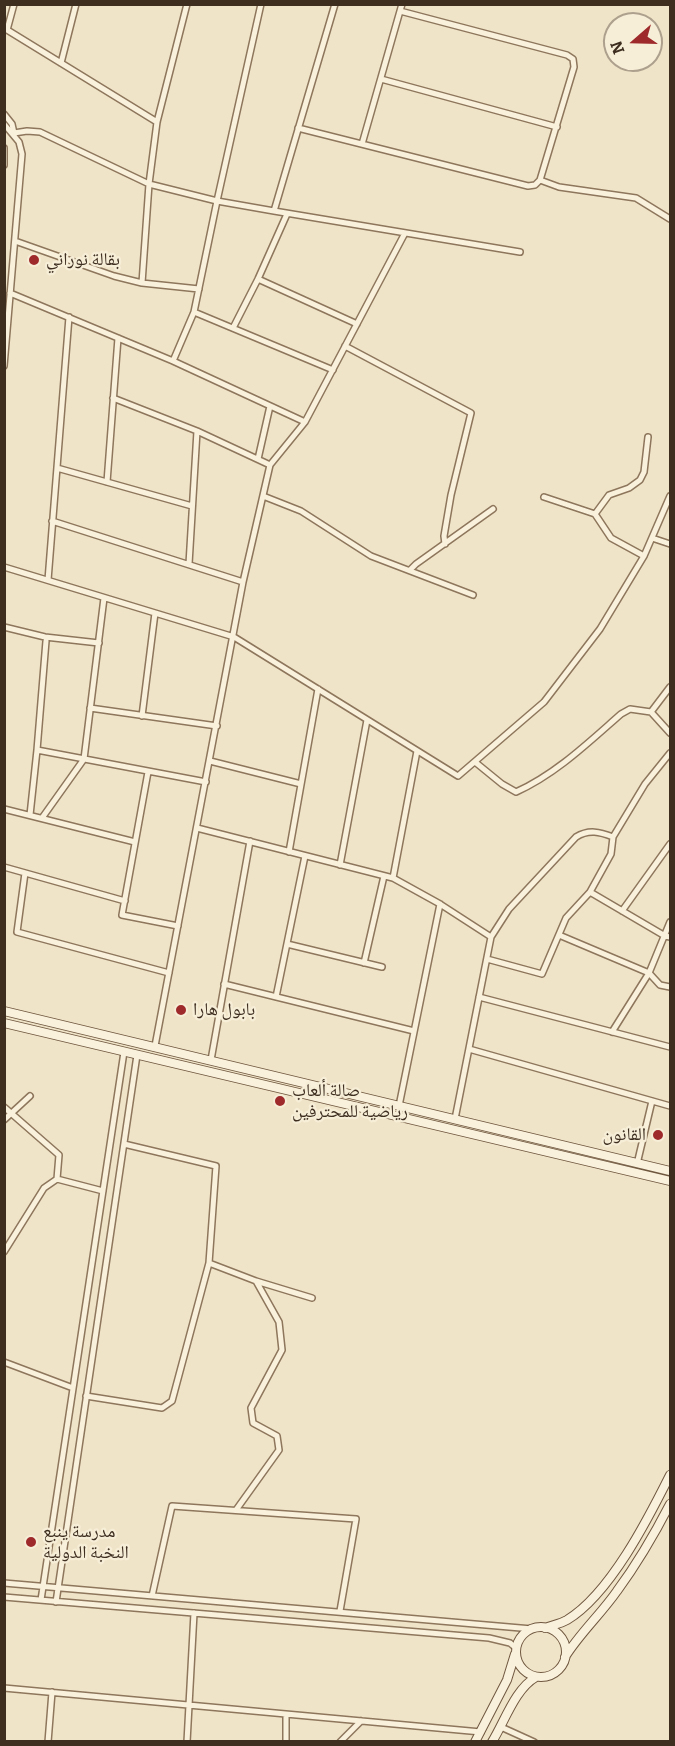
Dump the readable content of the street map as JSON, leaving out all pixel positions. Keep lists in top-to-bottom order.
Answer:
{
  "places": [
    "بقالة نوراني",
    "بابول هارا",
    "صالة ألعاب رياضية للمحترفين",
    "القانون",
    "مدرسة ينبع النخبة الدولية"
  ],
  "north": "left"
}
